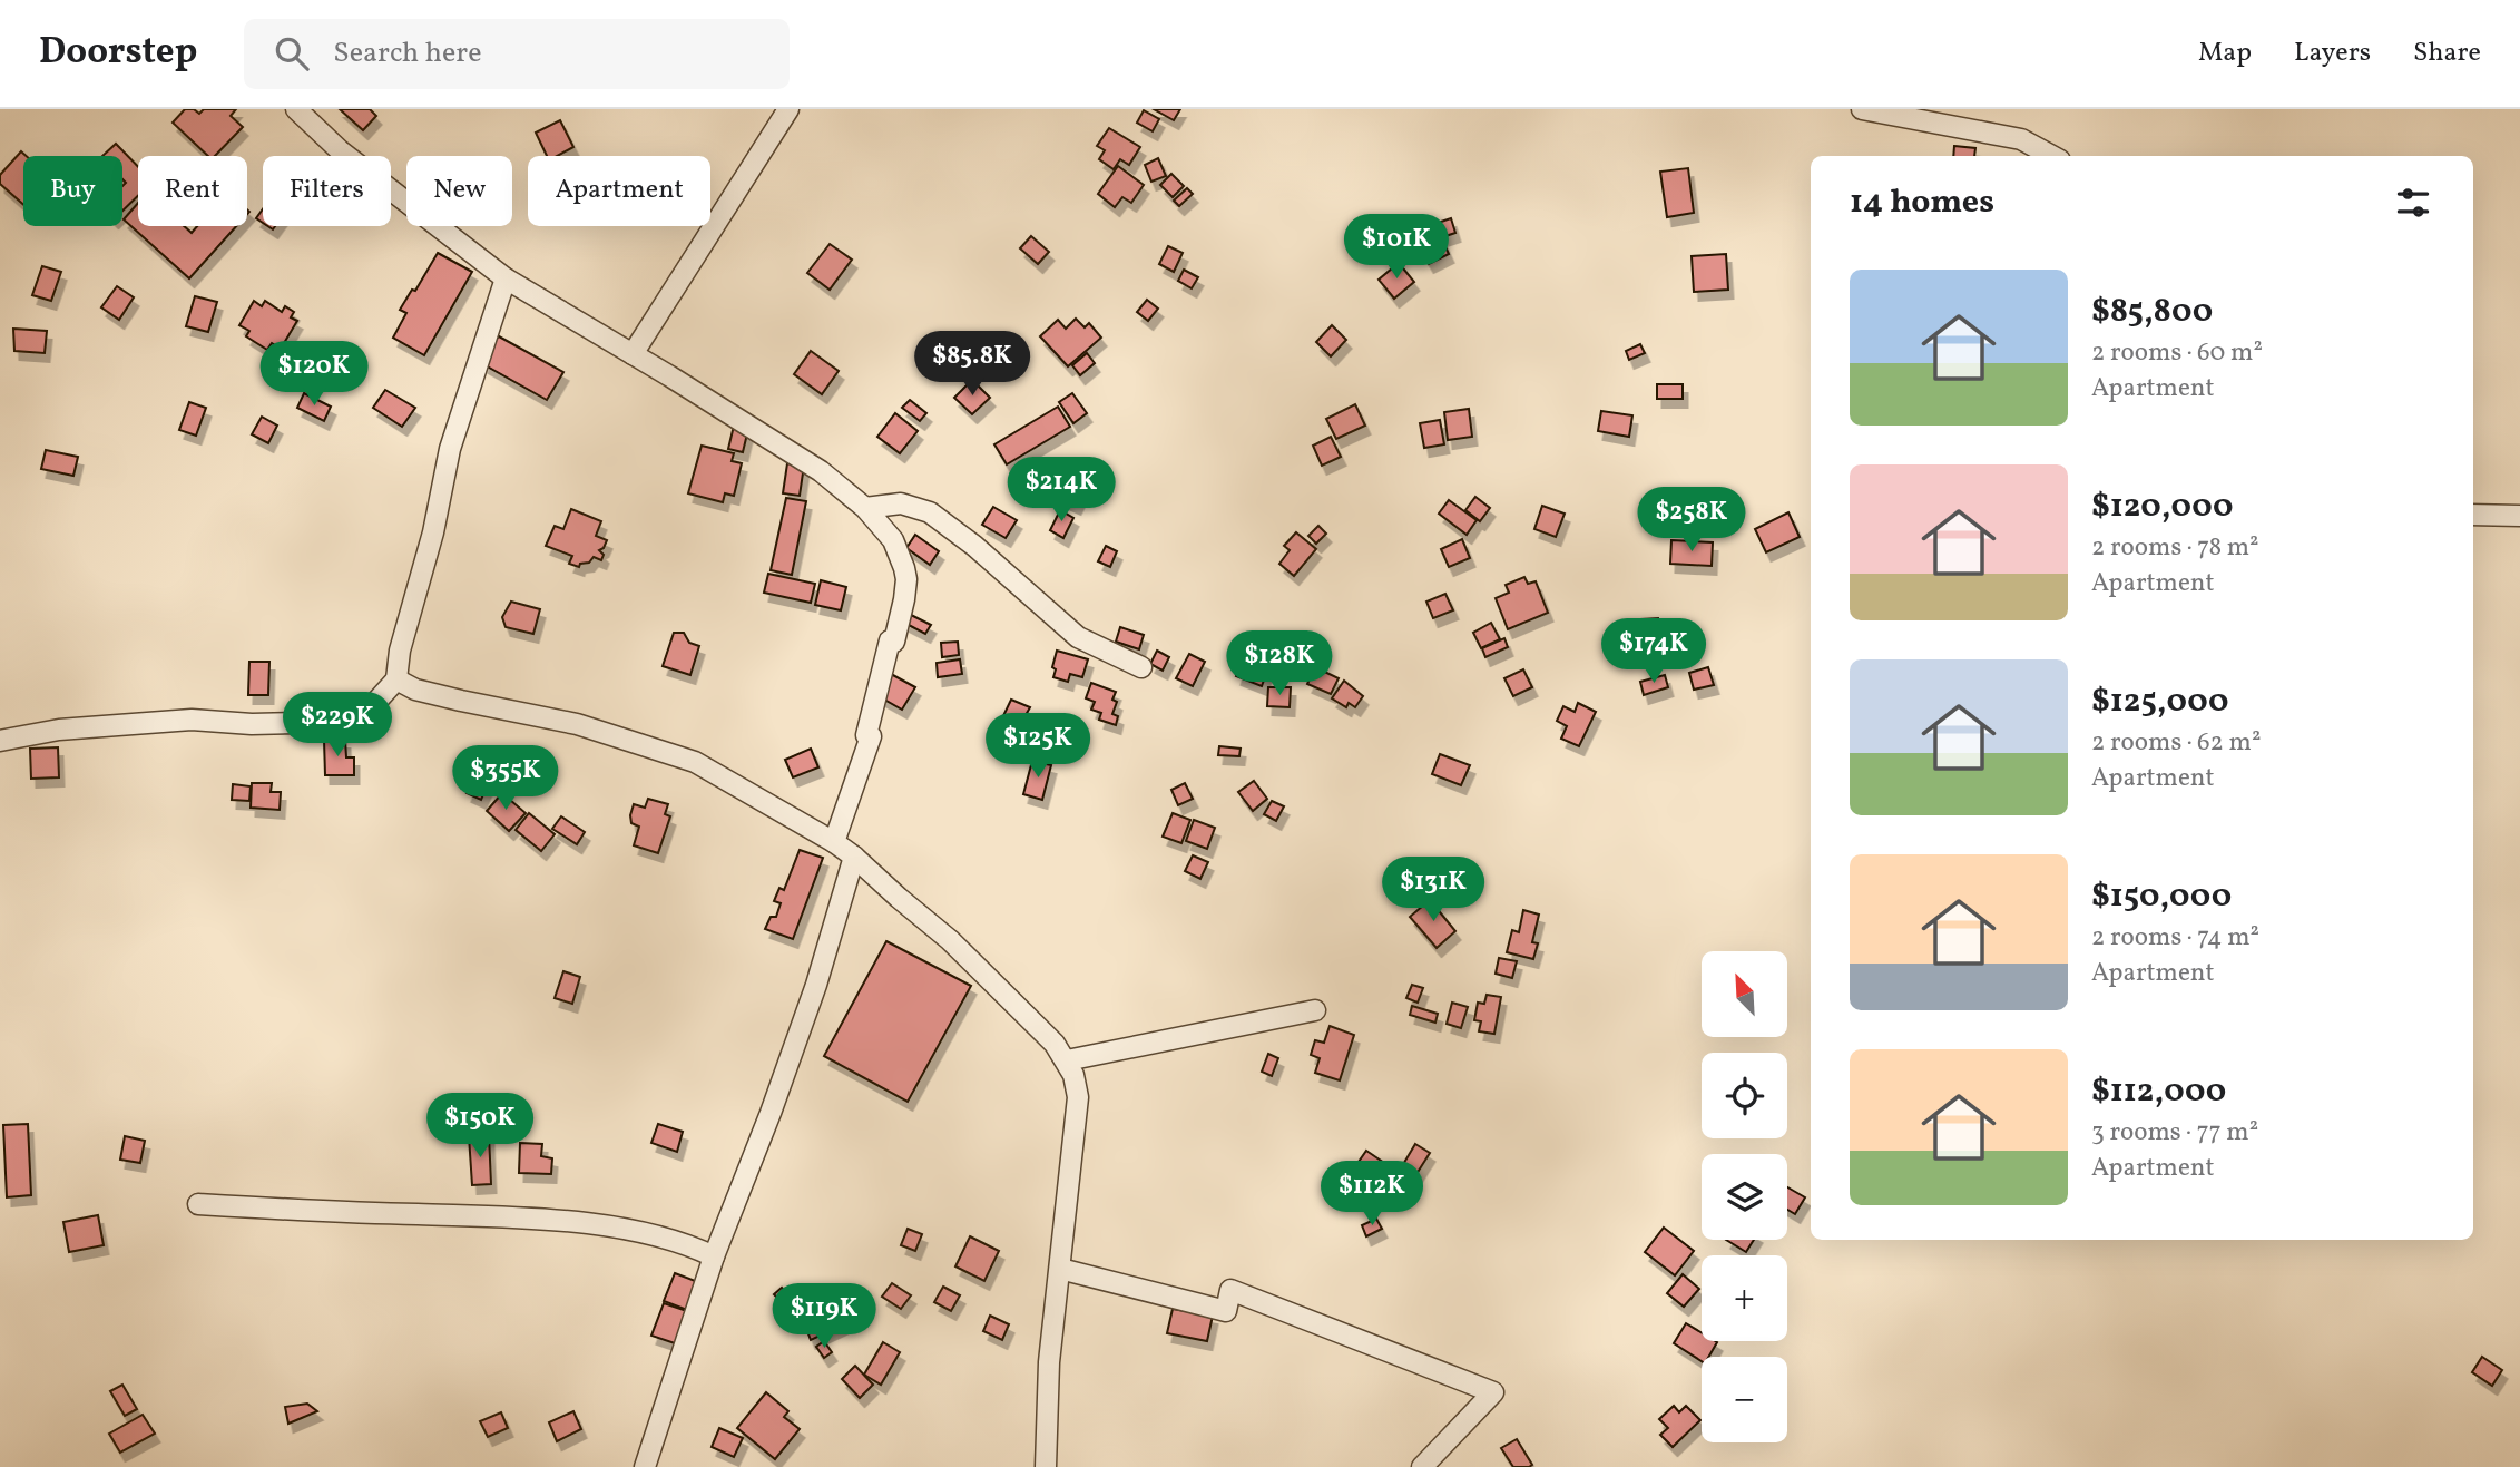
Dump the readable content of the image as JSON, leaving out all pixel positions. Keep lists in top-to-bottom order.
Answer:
{
  "north": "top left",
  "page": {
    "header": "Doorstep",
    "search": "Search here",
    "nav": ["Map", "Layers", "Share"],
    "chip": [
      "Buy",
      "Rent",
      "Filters",
      "New",
      "Apartment"
    ],
    "heading": "14 homes",
    "price": [
      "$101K",
      "$85.8K",
      "$120K",
      "$214K",
      "$258K",
      "$174K",
      "$128K",
      "$229K",
      "$125K",
      "$355K",
      "$131K",
      "$150K",
      "$112K",
      "$119K"
    ],
    "list": [
      {
        "name": "$85,800",
        "note": "2 rooms · 60 m² · Apartment"
      },
      {
        "name": "$120,000",
        "note": "2 rooms · 78 m² · Apartment"
      },
      {
        "name": "$125,000",
        "note": "2 rooms · 62 m² · Apartment"
      },
      {
        "name": "$150,000",
        "note": "2 rooms · 74 m² · Apartment"
      },
      {
        "name": "$112,000",
        "note": "3 rooms · 77 m² · Apartment"
      }
    ],
    "map_buttons": ["+", "−"]
  }
}
